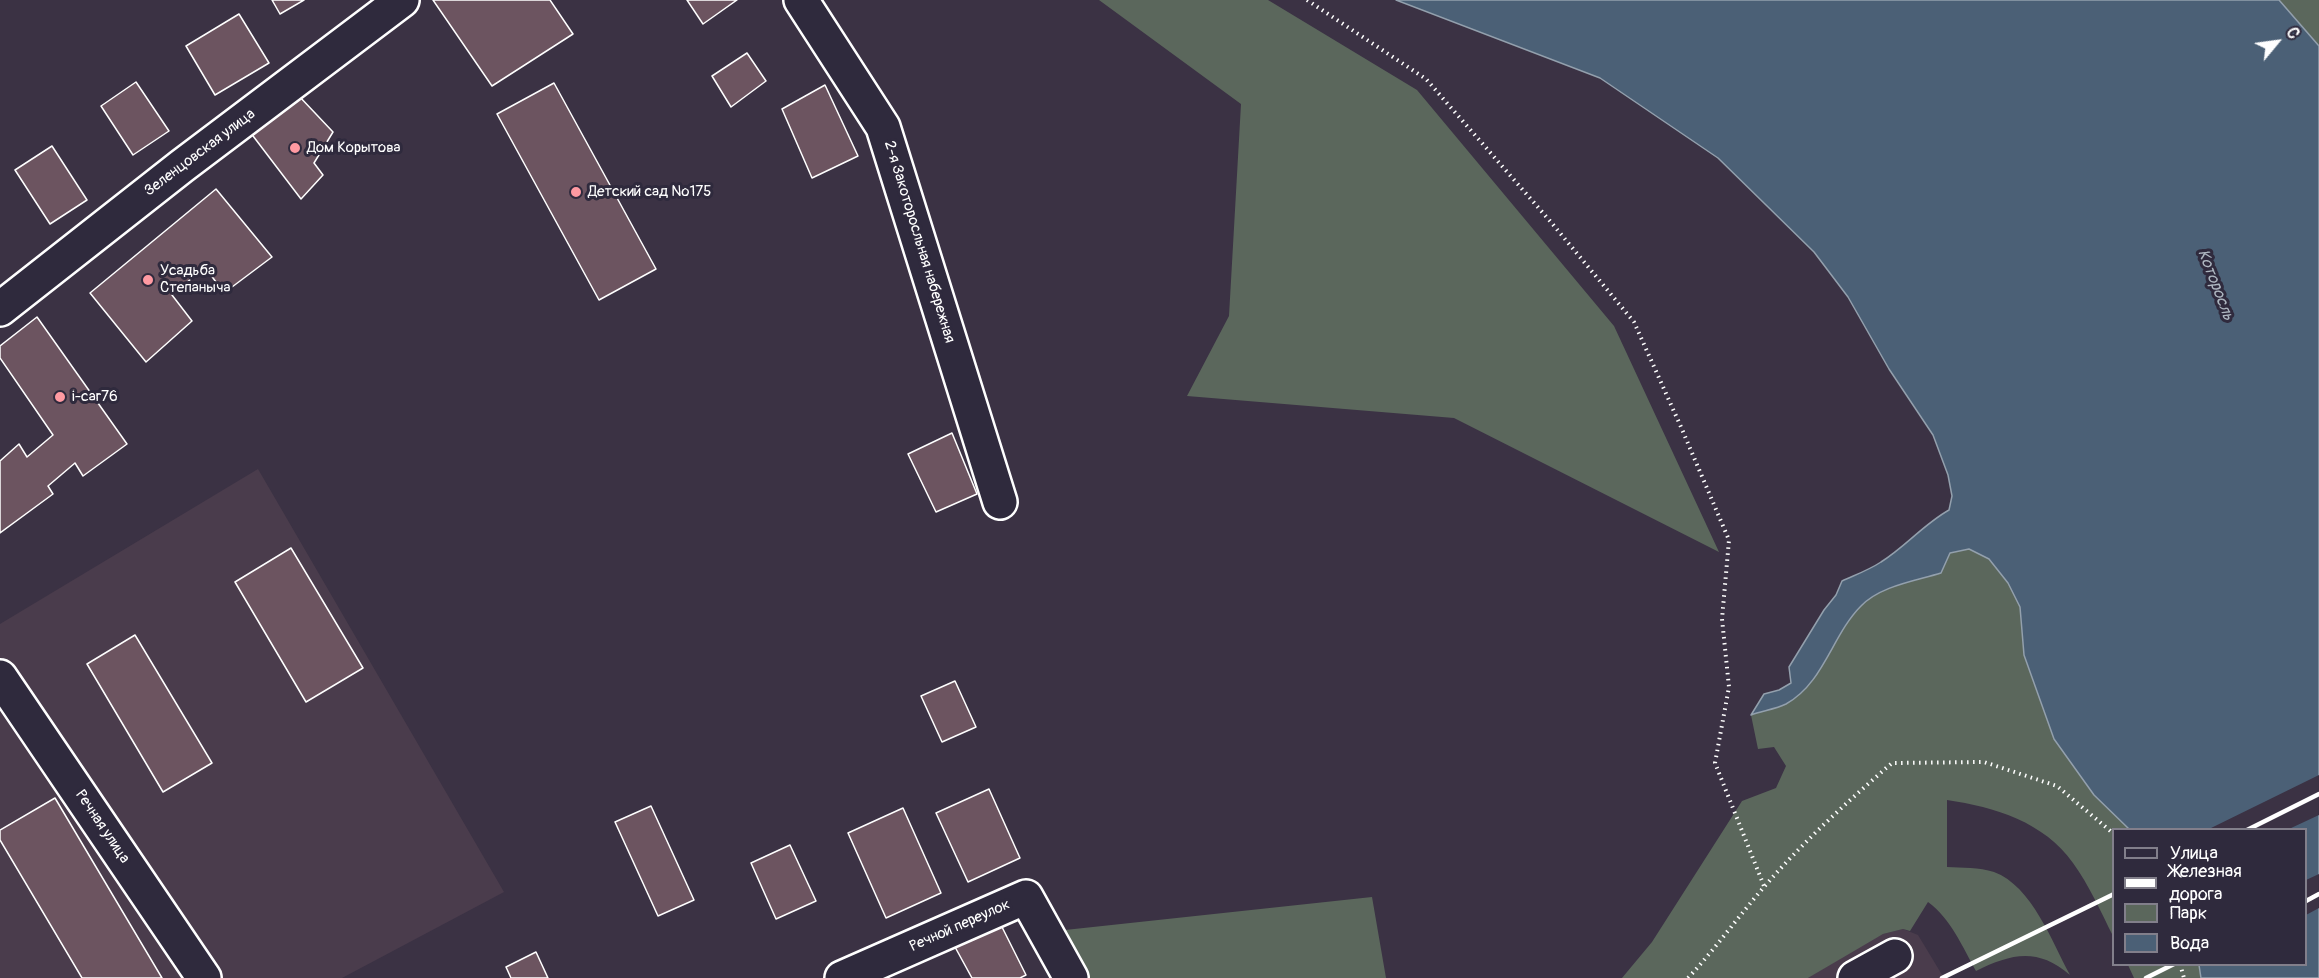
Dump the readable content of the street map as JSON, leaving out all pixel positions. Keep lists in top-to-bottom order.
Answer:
{
  "streets": {
    "street": [
      "Зеленцовская улица",
      "2-я Закоторосльная набережная",
      "Речная улица",
      "Речной переулок"
    ]
  },
  "water": ["Которосль"],
  "places": [
    "Дом Корытова",
    "Детский сад №175",
    "Усадьба Степаныча",
    "i-car76"
  ],
  "legend": [
    "Улица",
    "Железная дорога",
    "Парк",
    "Вода"
  ],
  "north": "top right"
}
